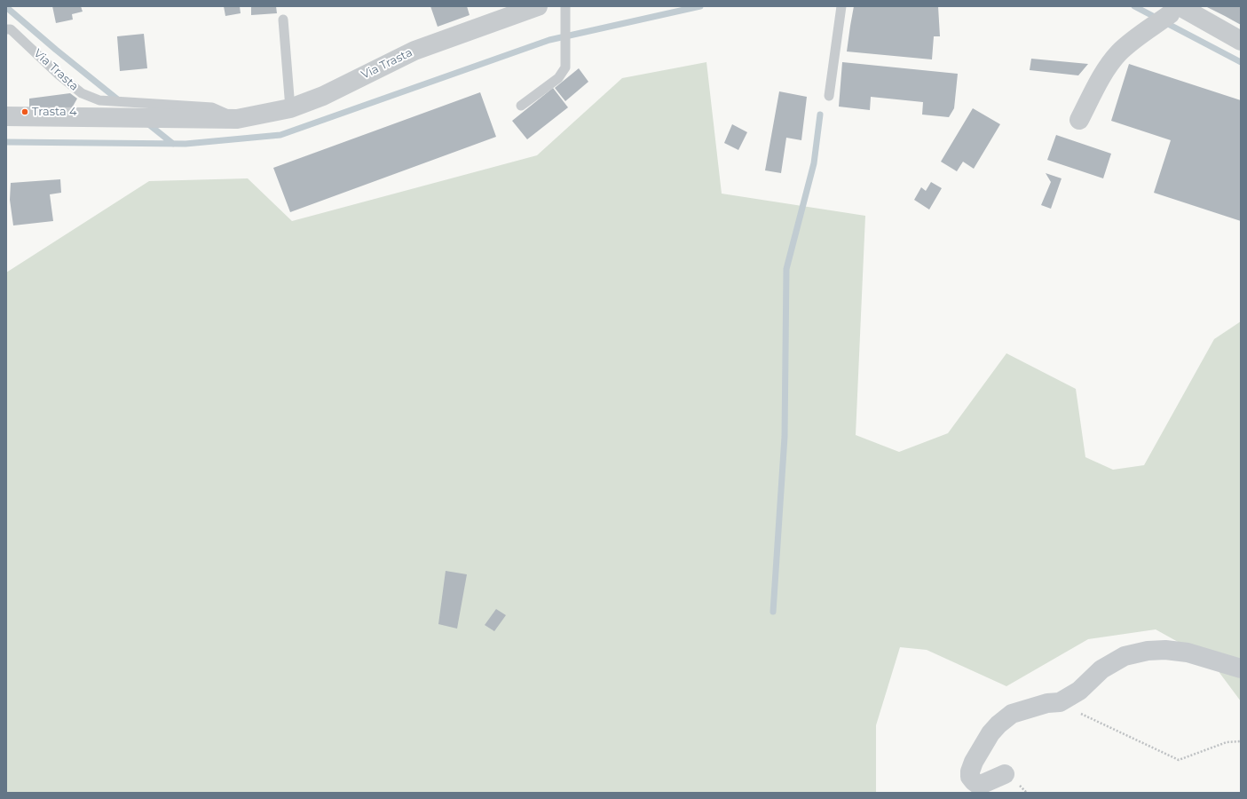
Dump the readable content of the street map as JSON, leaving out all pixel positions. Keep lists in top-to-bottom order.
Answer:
{
  "streets": {
    "street": ["Via Trasta"]
  },
  "places": ["Trasta 4"]
}
